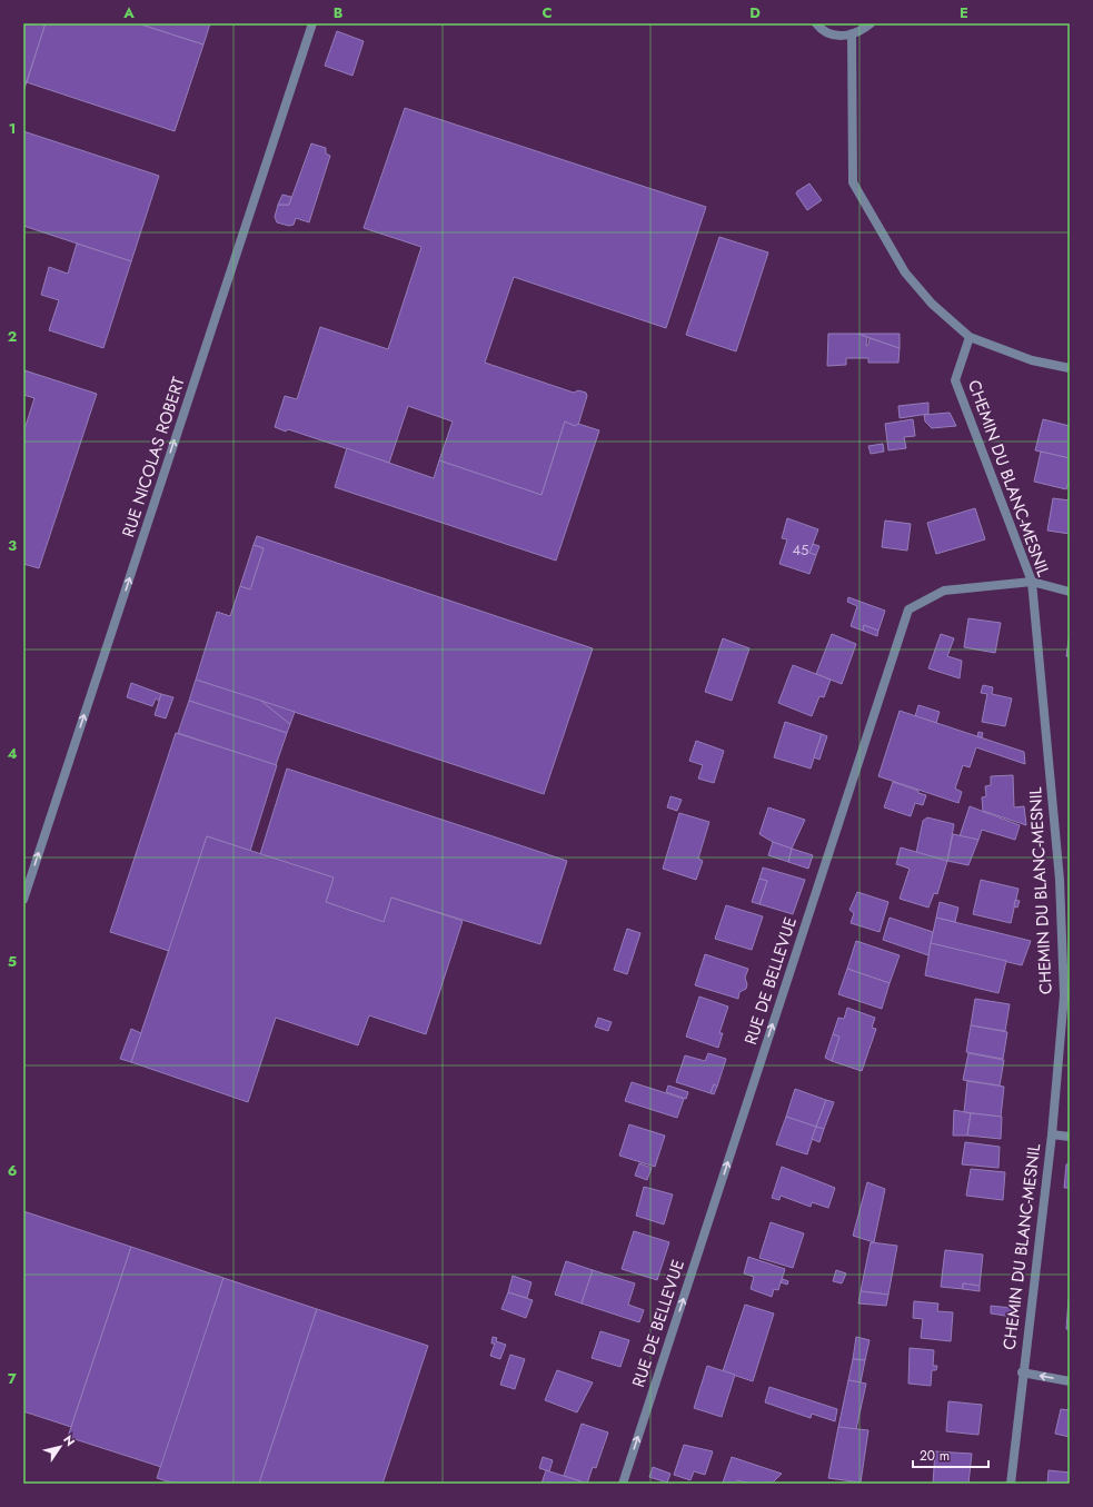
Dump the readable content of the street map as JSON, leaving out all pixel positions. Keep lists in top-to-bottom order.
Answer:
{
  "streets": {
    "street": ["RUE NICOLAS ROBERT", "CHEMIN DU BLANC-MESNIL", "RUE DE BELLEVUE"]
  },
  "crossings": [
    ["CHEMIN DU BLANC-MESNIL", "RUE DE BELLEVUE"]
  ],
  "one_way": ["RUE NICOLAS ROBERT", "RUE DE BELLEVUE"],
  "house_numbers": ["45"],
  "scale_bar": "20 m",
  "north": "top right",
  "grid": {
    "columns": [
      "A",
      "B",
      "C",
      "D",
      "E"
    ],
    "rows": [
      "1",
      "2",
      "3",
      "4",
      "5",
      "6",
      "7"
    ]
  }
}
